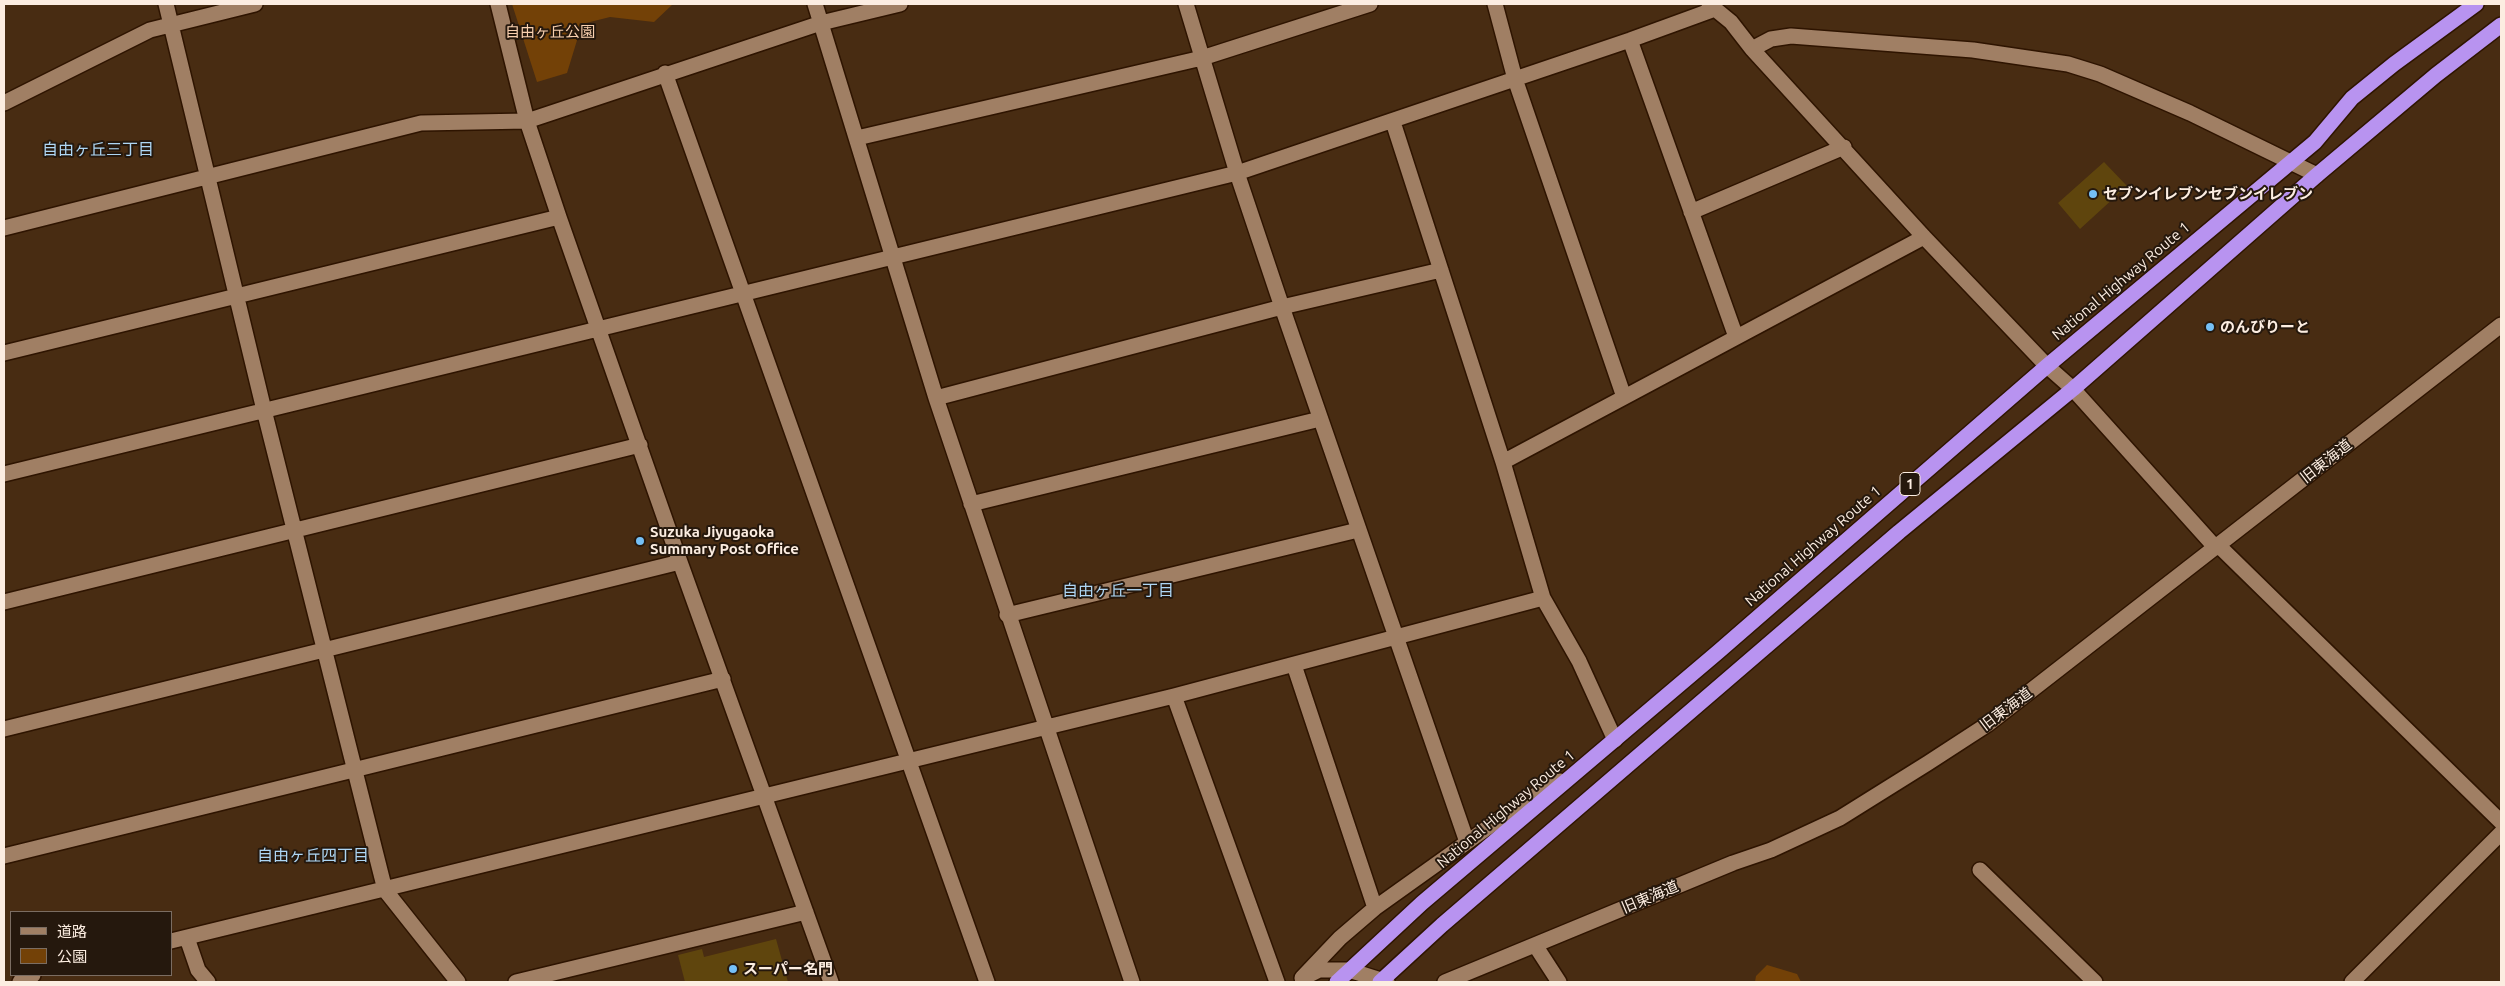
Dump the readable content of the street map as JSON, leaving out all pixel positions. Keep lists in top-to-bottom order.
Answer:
{
  "streets": {
    "highway": ["National Highway Route 1", "1"],
    "street": ["旧東海道"]
  },
  "districts": ["自由ヶ丘三丁目", "自由ヶ丘一丁目", "自由ヶ丘四丁目"],
  "parks": ["自由ヶ丘公園"],
  "places": [
    "セブンイレブンセブンイレブン",
    "のんびりーと",
    "Suzuka Jiyugaoka Summary Post Office",
    "スーパー名門"
  ],
  "legend": ["道路", "公園"]
}
